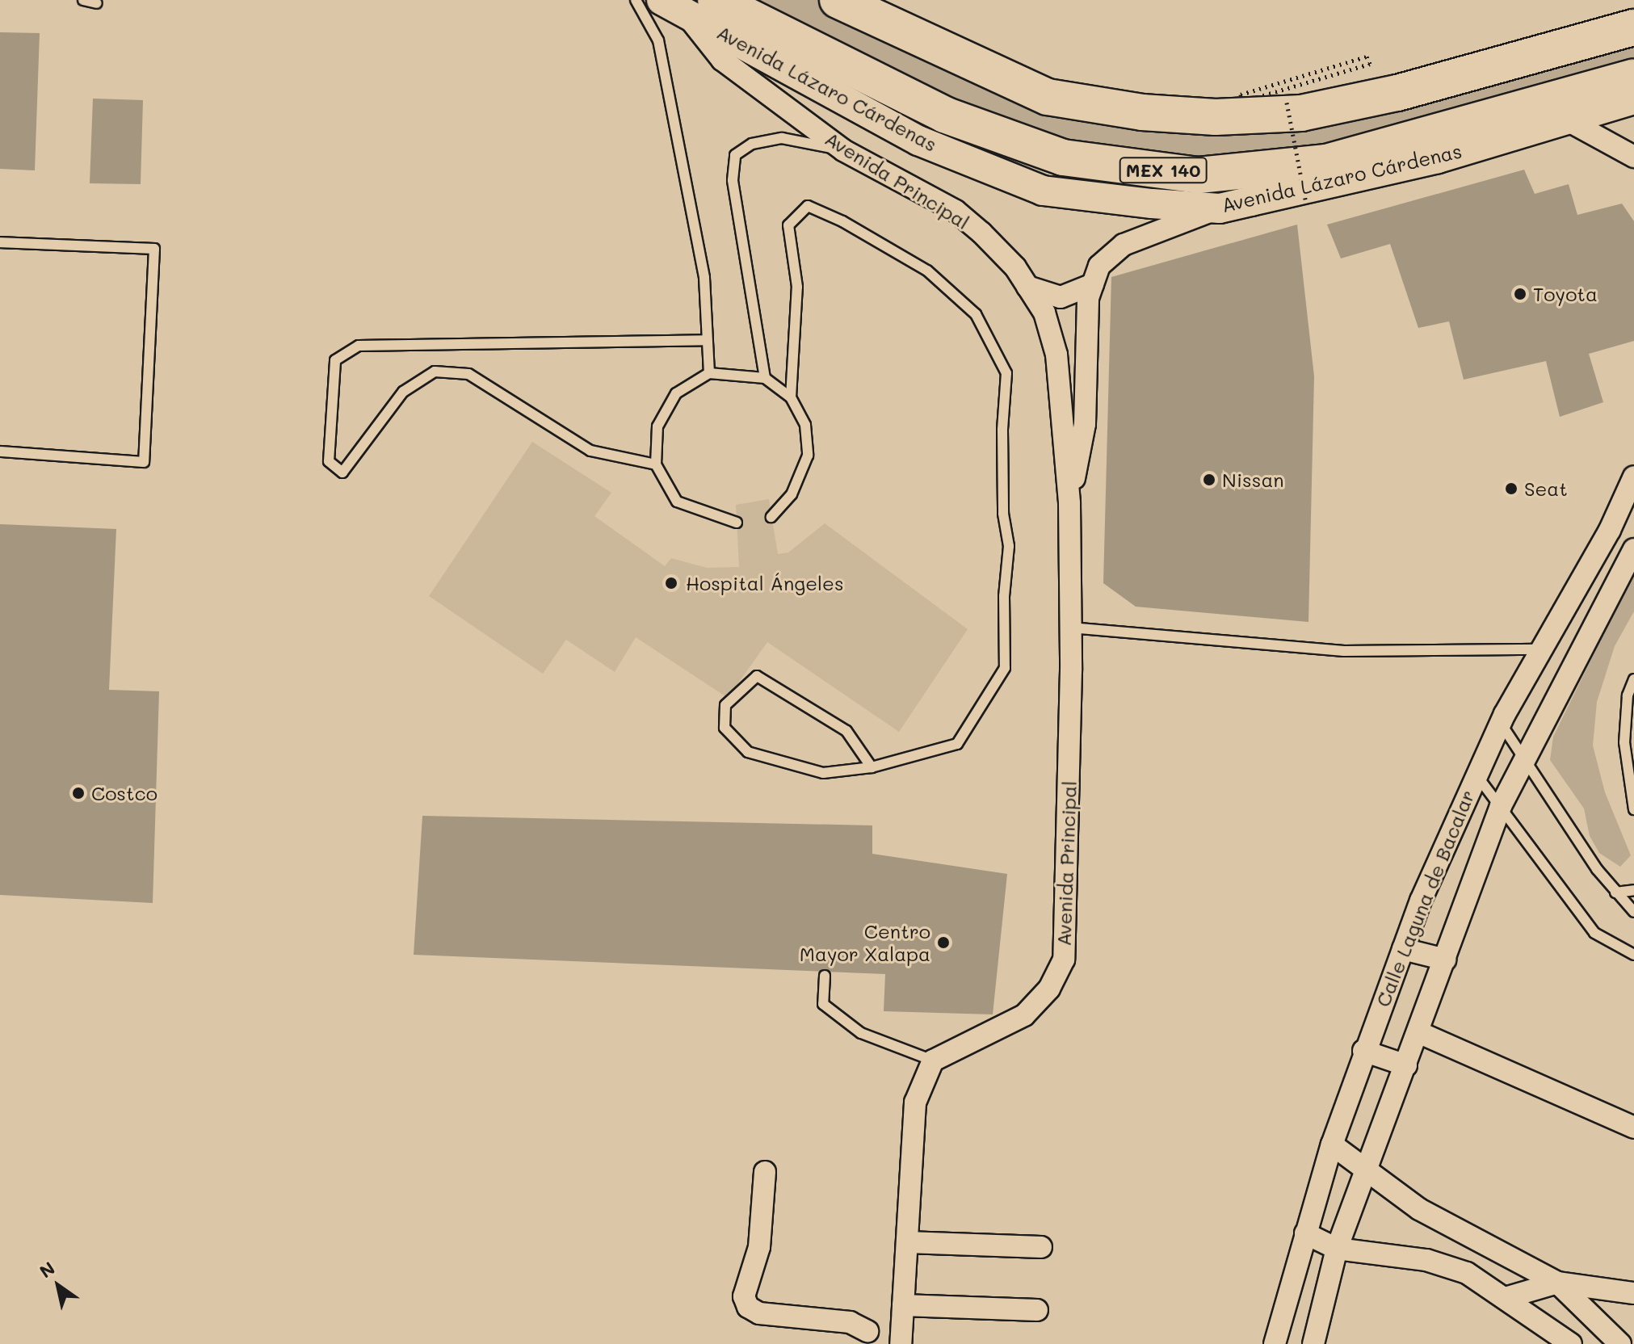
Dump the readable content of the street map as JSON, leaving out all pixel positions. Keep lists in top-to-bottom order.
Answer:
{
  "streets": {
    "highway": ["Avenida Lázaro Cárdenas", "MEX 140"],
    "street": ["Avenida Principal", "Calle Laguna de Bacalar"]
  },
  "crossings": [
    ["Avenida Lázaro Cárdenas", "Avenida Principal"]
  ],
  "places": [
    "Toyota",
    "Nissan",
    "Seat",
    "Hospital Ángeles",
    "Costco",
    "Centro Mayor Xalapa"
  ],
  "north": "top left"
}
